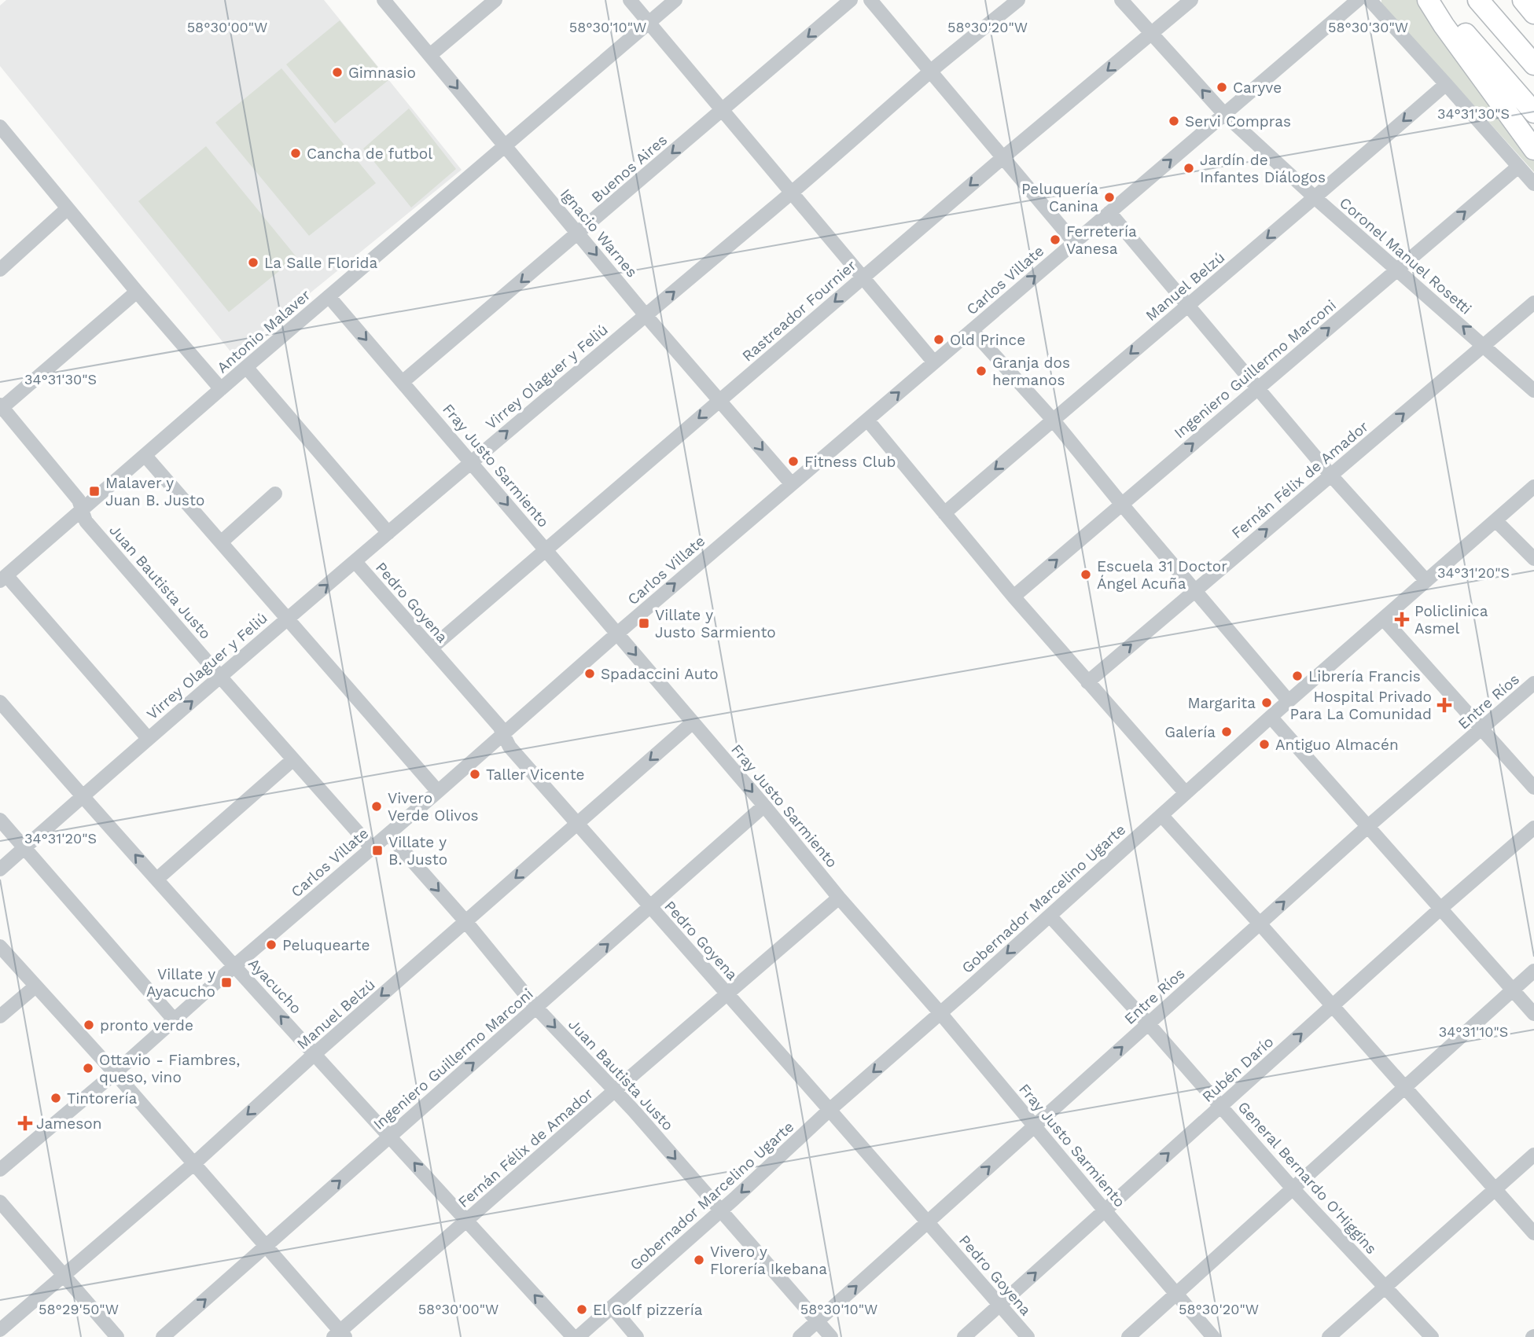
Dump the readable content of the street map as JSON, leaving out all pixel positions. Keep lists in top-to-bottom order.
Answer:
{
  "streets": {
    "street": [
      "Buenos Aires",
      "Ignacio Warnes",
      "Coronel Manuel Rosetti",
      "Carlos Villate",
      "Manuel Belzú",
      "Rastreador Fournier",
      "Antonio Malaver",
      "Ingeniero Guillermo Marconi",
      "Virrey Olaguer y Feliú",
      "Fray Justo Sarmiento",
      "Fernán Félix de Amador",
      "Juan Bautista Justo",
      "Pedro Goyena",
      "Entre Ríos",
      "Gobernador Marcelino Ugarte",
      "Ayacucho",
      "Rubén Darío",
      "General Bernardo O'Higgins"
    ]
  },
  "crossings": [
    ["Buenos Aires", "Ignacio Warnes"],
    ["Buenos Aires", "Fray Justo Sarmiento"],
    ["Ignacio Warnes", "Carlos Villate"],
    ["Ignacio Warnes", "Rastreador Fournier"],
    ["Ignacio Warnes", "Antonio Malaver"],
    ["Ignacio Warnes", "Virrey Olaguer y Feliú"],
    ["Coronel Manuel Rosetti", "Carlos Villate"],
    ["Coronel Manuel Rosetti", "Manuel Belzú"],
    ["Coronel Manuel Rosetti", "Rastreador Fournier"],
    ["Coronel Manuel Rosetti", "Ingeniero Guillermo Marconi"],
    ["Coronel Manuel Rosetti", "Fernán Félix de Amador"],
    ["Carlos Villate", "Fray Justo Sarmiento"],
    ["Carlos Villate", "Juan Bautista Justo"],
    ["Carlos Villate", "Pedro Goyena"],
    ["Carlos Villate", "Ayacucho"],
    ["Manuel Belzú", "Fray Justo Sarmiento"],
    ["Manuel Belzú", "Juan Bautista Justo"],
    ["Manuel Belzú", "Pedro Goyena"],
    ["Manuel Belzú", "Ayacucho"],
    ["Rastreador Fournier", "Fray Justo Sarmiento"],
    ["Rastreador Fournier", "Pedro Goyena"],
    ["Antonio Malaver", "Fray Justo Sarmiento"],
    ["Antonio Malaver", "Juan Bautista Justo"],
    ["Ingeniero Guillermo Marconi", "Fray Justo Sarmiento"],
    ["Ingeniero Guillermo Marconi", "Juan Bautista Justo"],
    ["Ingeniero Guillermo Marconi", "Pedro Goyena"],
    ["Ingeniero Guillermo Marconi", "Ayacucho"],
    ["Virrey Olaguer y Feliú", "Fray Justo Sarmiento"],
    ["Virrey Olaguer y Feliú", "Juan Bautista Justo"],
    ["Virrey Olaguer y Feliú", "Pedro Goyena"],
    ["Virrey Olaguer y Feliú", "Ayacucho"],
    ["Fray Justo Sarmiento", "Fernán Félix de Amador"],
    ["Fray Justo Sarmiento", "Entre Ríos"],
    ["Fray Justo Sarmiento", "Gobernador Marcelino Ugarte"],
    ["Fray Justo Sarmiento", "Rubén Darío"],
    ["Fernán Félix de Amador", "Juan Bautista Justo"],
    ["Fernán Félix de Amador", "Pedro Goyena"],
    ["Fernán Félix de Amador", "Ayacucho"],
    ["Juan Bautista Justo", "Entre Ríos"],
    ["Juan Bautista Justo", "Gobernador Marcelino Ugarte"],
    ["Pedro Goyena", "Entre Ríos"],
    ["Pedro Goyena", "Gobernador Marcelino Ugarte"],
    ["Pedro Goyena", "Rubén Darío"],
    ["Entre Ríos", "General Bernardo O'Higgins"],
    ["Gobernador Marcelino Ugarte", "General Bernardo O'Higgins"],
    ["Rubén Darío", "General Bernardo O'Higgins"]
  ],
  "one_way": [
    "Buenos Aires",
    "Ignacio Warnes",
    "Coronel Manuel Rosetti",
    "Manuel Belzú",
    "Rastreador Fournier",
    "Ingeniero Guillermo Marconi",
    "Virrey Olaguer y Feliú",
    "Fernán Félix de Amador",
    "Entre Ríos",
    "Ayacucho"
  ],
  "places": {
    "other": [
      "Gimnasio",
      "Caryve",
      "Servi Compras",
      "Cancha de futbol",
      "Jardín de Infantes Diálogos",
      "Peluquería Canina",
      "Ferretería Vanesa",
      "La Salle Florida",
      "Old Prince",
      "Granja dos hermanos",
      "Fitness Club",
      "Escuela 31 Doctor Ángel Acuña",
      "Spadaccini Auto",
      "Librería Francis",
      "Margarita",
      "Galería",
      "Antiguo Almacén",
      "Taller Vicente",
      "Vivero Verde Olivos",
      "Peluquearte",
      "pronto verde",
      "Ottavio - Fiambres, queso, vino",
      "Tintorería",
      "Vivero y Florería Ikebana",
      "El Golf pizzería"
    ],
    "transit": [
      "Malaver y Juan B. Justo",
      "Villate y Justo Sarmiento",
      "Villate y B. Justo",
      "Villate y Ayacucho"
    ],
    "health": ["Policlinica Asmel", "Hospital Privado Para La Comunidad", "Jameson"]
  },
  "coordinates": [
    "58°30'00\"W",
    "58°30'10\"W",
    "58°30'20\"W",
    "58°30'30\"W",
    "34°31'30\"S",
    "34°31'20\"S",
    "34°31'10\"S",
    "58°29'50\"W"
  ]
}
